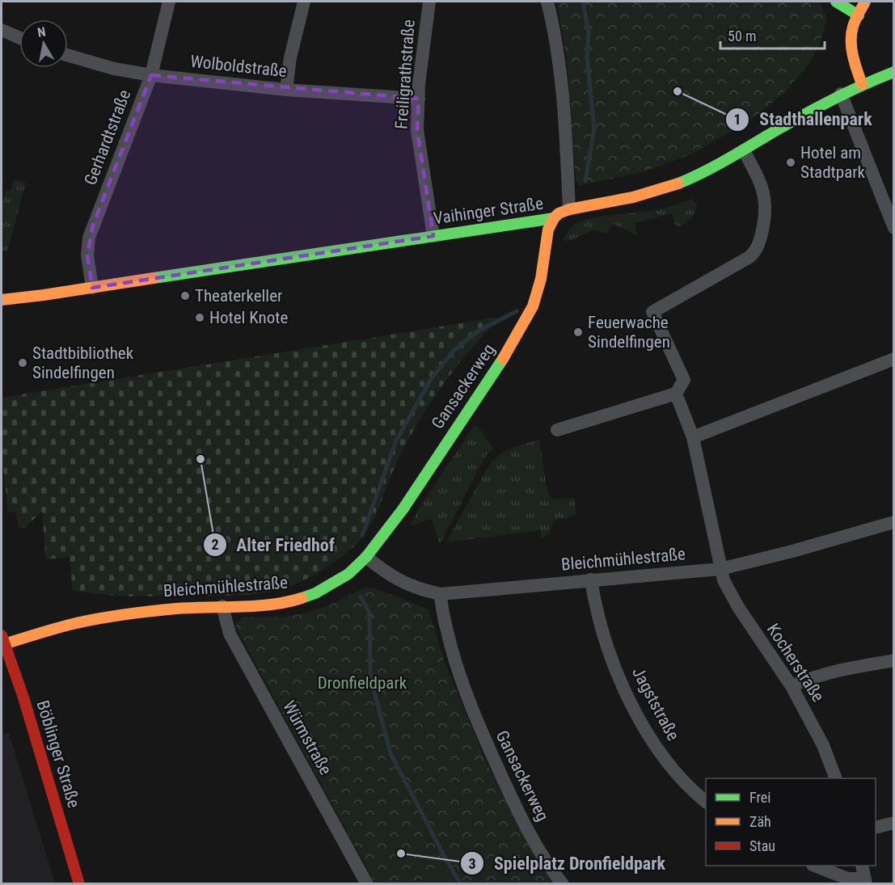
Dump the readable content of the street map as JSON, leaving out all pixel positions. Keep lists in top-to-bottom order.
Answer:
{
  "streets": {
    "main road": [
      "Vaihinger Straße",
      "Gansackerweg",
      "Bleichmühlestraße",
      "Böblinger Straße"
    ],
    "street": [
      "Wolboldstraße",
      "Freiligrathstraße",
      "Gerhardtstraße",
      "Kocherstraße",
      "Jagststraße",
      "Würmstraße"
    ]
  },
  "crossings": [
    ["Wolboldstraße", "Freiligrathstraße"],
    ["Wolboldstraße", "Gerhardtstraße"],
    ["Freiligrathstraße", "Vaihinger Straße"],
    ["Gerhardtstraße", "Vaihinger Straße"],
    ["Vaihinger Straße", "Gansackerweg"],
    ["Gansackerweg", "Bleichmühlestraße"],
    ["Bleichmühlestraße", "Kocherstraße"],
    ["Bleichmühlestraße", "Jagststraße"],
    ["Bleichmühlestraße", "Würmstraße"],
    ["Bleichmühlestraße", "Böblinger Straße"]
  ],
  "parks": ["Dronfieldpark"],
  "places": [
    "Stadthallenpark",
    "Hotel am Stadtpark",
    "Theaterkeller",
    "Hotel Knote",
    "Feuerwache Sindelfingen",
    "Stadtbibliothek Sindelfingen",
    "Alter Friedhof",
    "Spielplatz Dronfieldpark"
  ],
  "legend": ["Frei", "Zäh", "Stau"],
  "scale_bar": "50 m",
  "north": "top"
}
